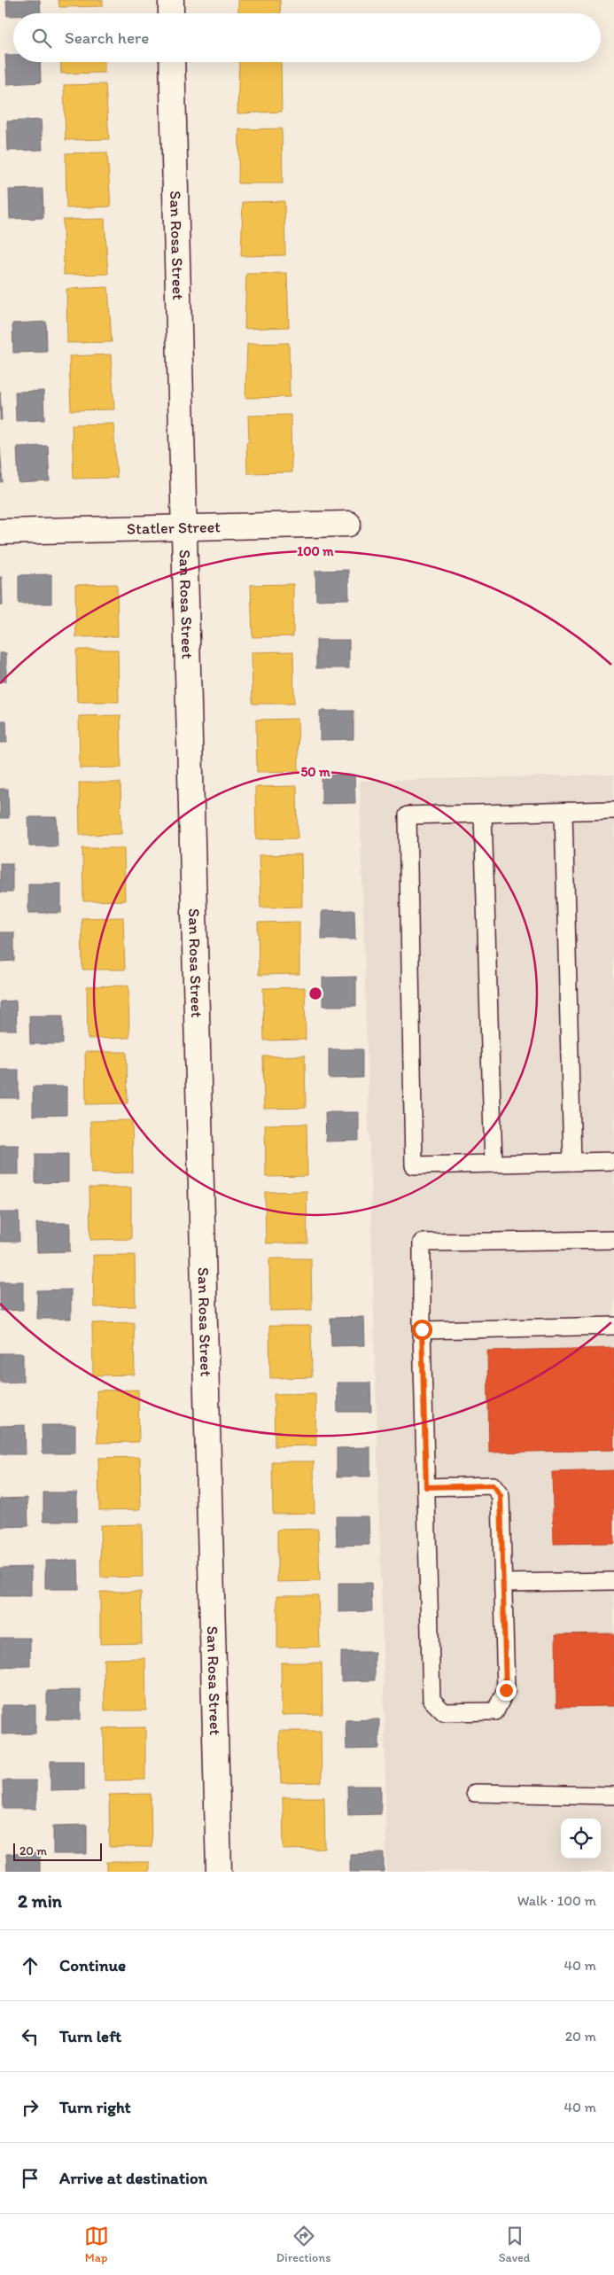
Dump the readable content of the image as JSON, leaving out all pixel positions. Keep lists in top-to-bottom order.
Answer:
{
  "streets": {
    "street": ["San Rosa Street", "Statler Street"]
  },
  "crossings": [
    ["San Rosa Street", "Statler Street"]
  ],
  "scale_bar": "20 m",
  "page": {
    "search": "Search here",
    "scale": "20 m",
    "heading": ["2 min", "Walk · 100 m"],
    "list": [
      ["Continue", "40 m"],
      ["Turn left", "20 m"],
      ["Turn right", "40 m"],
      "Arrive at destination"
    ],
    "nav": ["Map", "Directions", "Saved"]
  },
  "rings": ["100 m", "50 m"]
}
